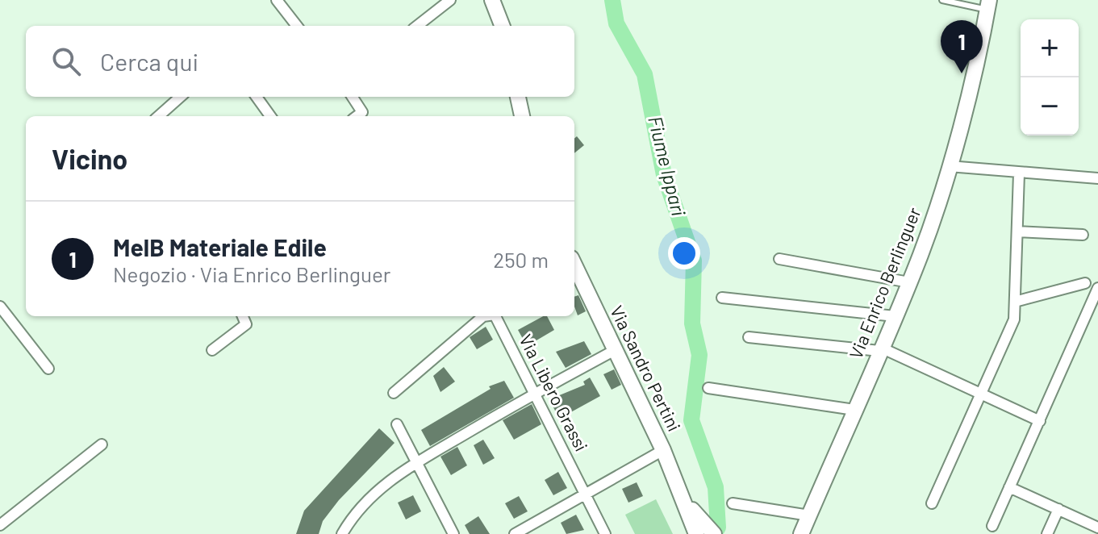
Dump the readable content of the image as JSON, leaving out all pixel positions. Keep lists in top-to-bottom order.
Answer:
{
  "streets": {
    "street": ["Via Enrico Berlinguer", "Via Sandro Pertini", "Via Libero Grassi"]
  },
  "water": ["Fiume Ippari"],
  "page": {
    "map_buttons": ["+", "−"],
    "pins": "1",
    "search": "Cerca qui",
    "heading": "Vicino",
    "list": [
      {
        "mark": "1",
        "name": "MelB Materiale Edile",
        "note": "Negozio · Via Enrico Berlinguer",
        "value": "250 m"
      }
    ]
  }
}
